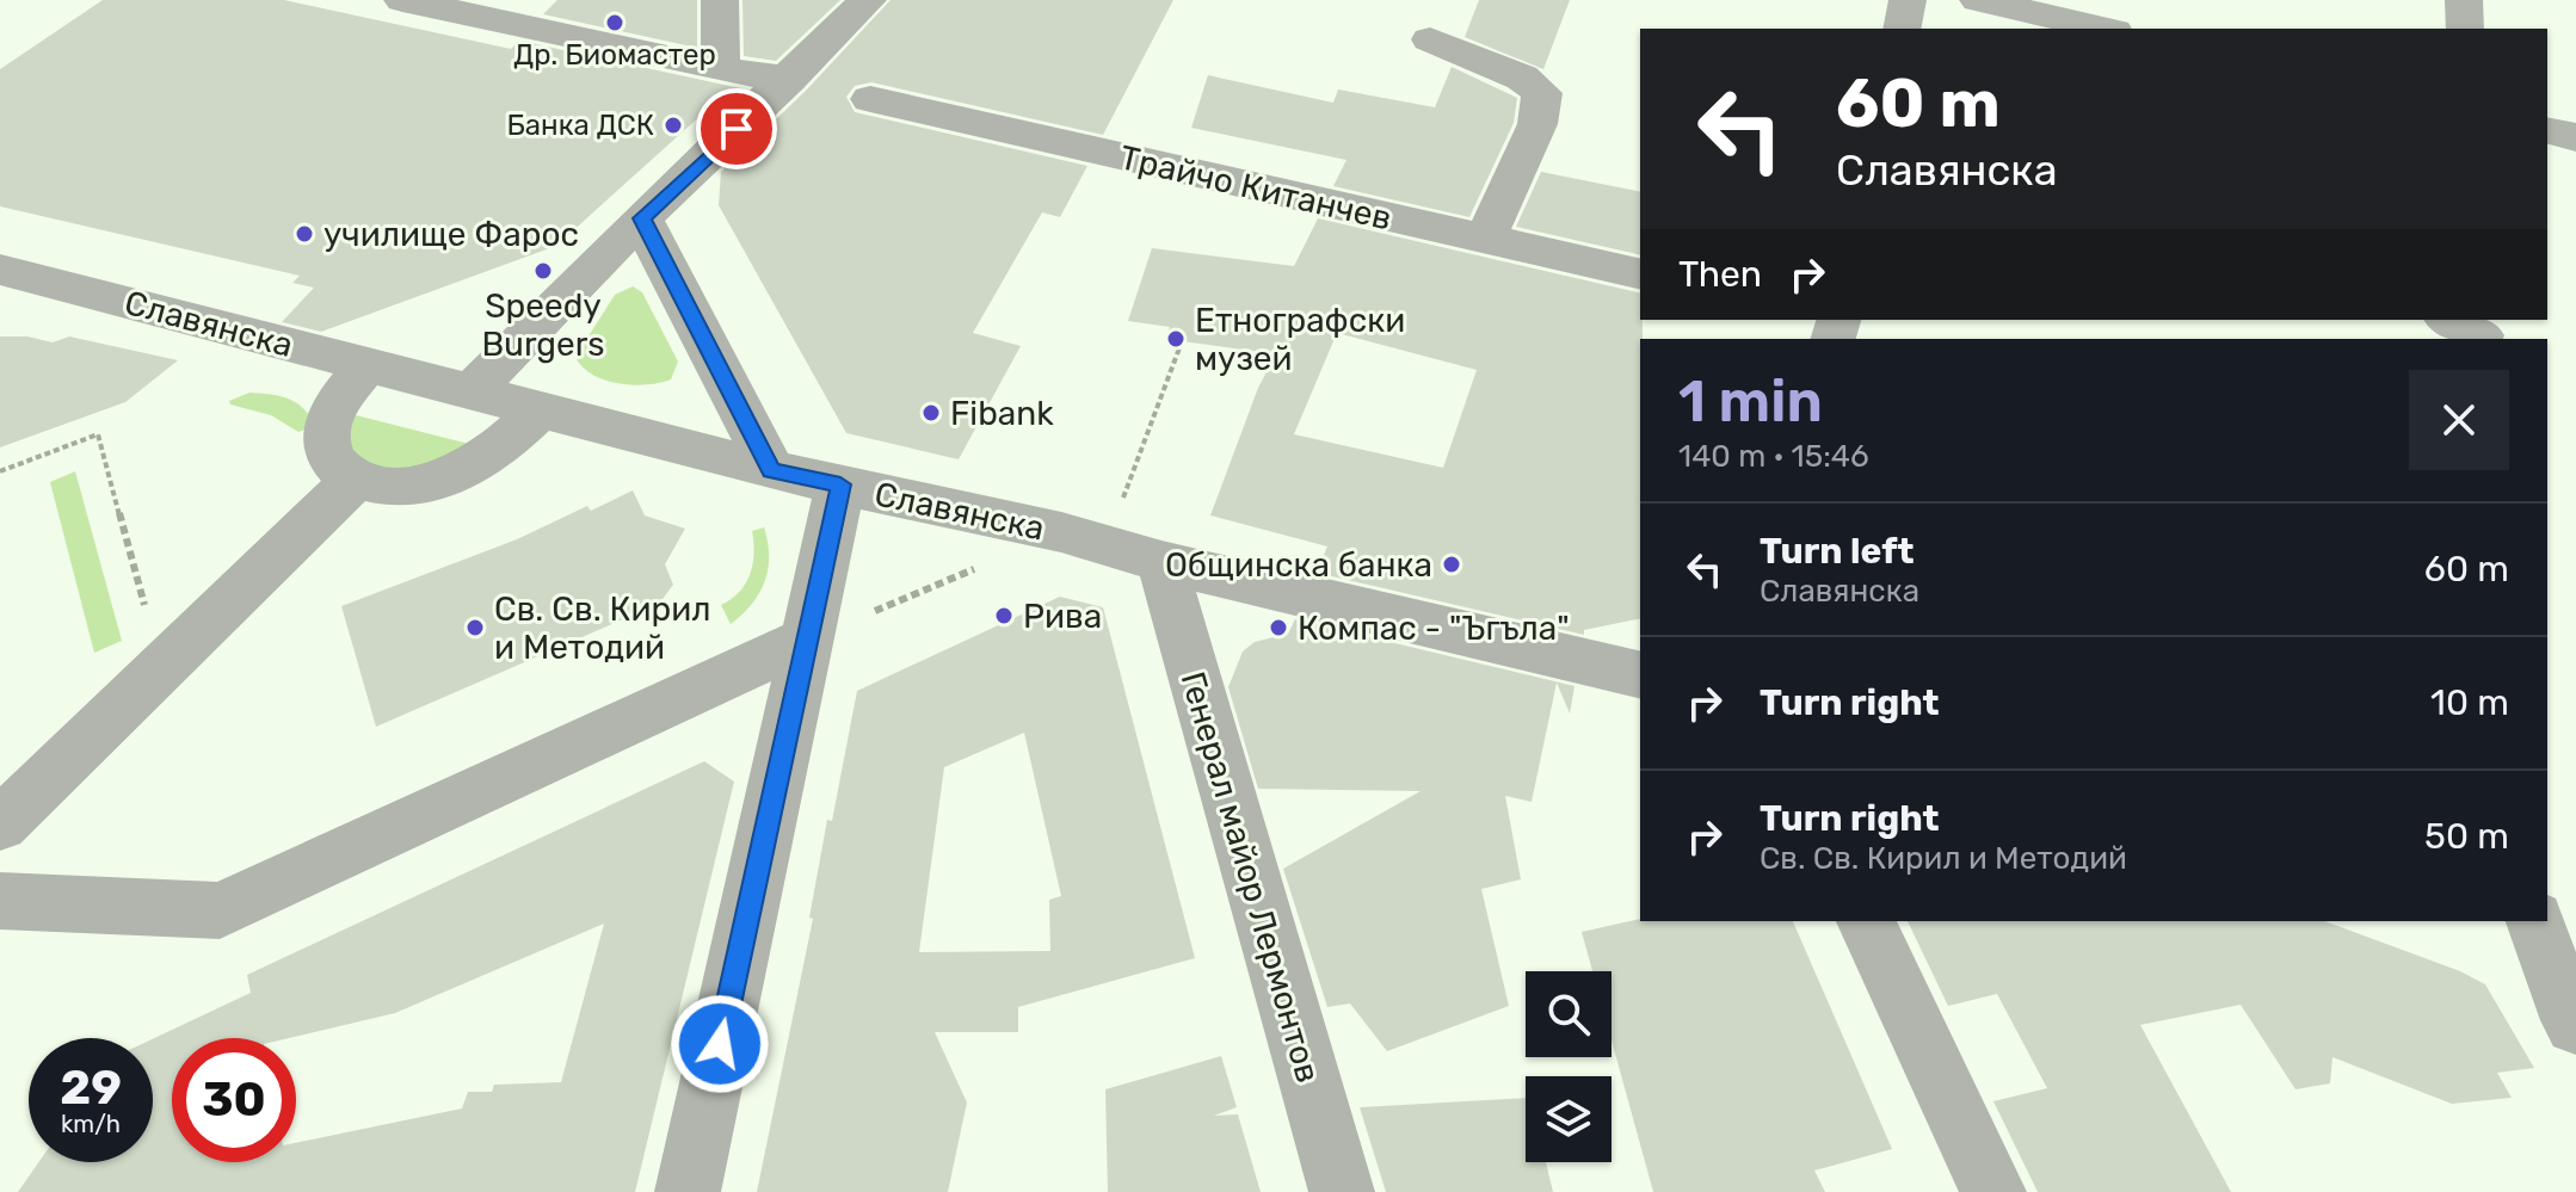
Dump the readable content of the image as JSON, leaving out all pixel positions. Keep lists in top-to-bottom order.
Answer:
{
  "streets": {
    "street": ["Трайчо Китанчев", "Славянска", "Генерал майор Лермонтов"]
  },
  "crossings": [
    ["Славянска", "Генерал майор Лермонтов"]
  ],
  "places": [
    "Др. Биомастер",
    "Банка ДСК",
    "училище Фарос",
    "Speedy Burgers",
    "Етнографски музей",
    "Fibank",
    "Общинска банка",
    "Рива",
    "Св. Св. Кирил и Методий",
    "Компас - \"Ъгъла\""
  ],
  "page": {
    "turn": ["60 m", "Славянска"],
    "then": "Then",
    "heading": ["1 min", "140 m · 15:46"],
    "list": [
      {
        "name": "Turn left",
        "note": "Славянска",
        "value": "60 m"
      },
      {
        "name": "Turn right",
        "value": "10 m"
      },
      {
        "name": "Turn right",
        "note": "Св. Св. Кирил и Методий",
        "value": "50 m"
      }
    ],
    "speed": "29 km/h",
    "limit": "30"
  }
}
